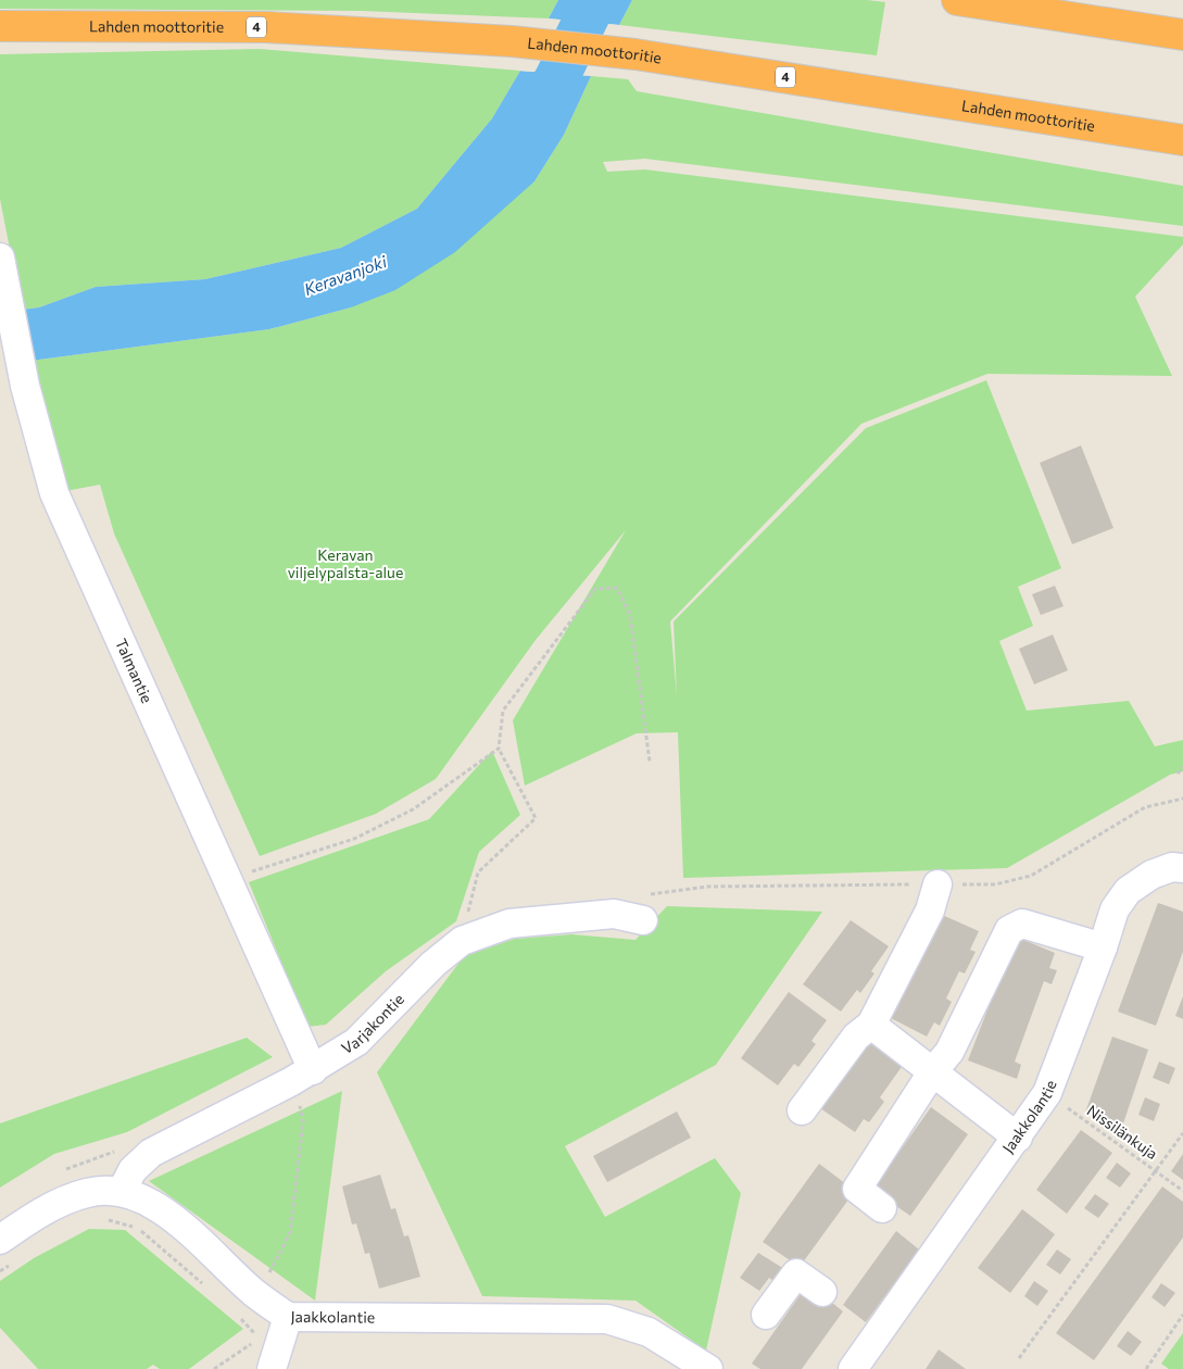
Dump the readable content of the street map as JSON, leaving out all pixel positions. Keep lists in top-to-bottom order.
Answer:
{
  "streets": {
    "highway": ["Lahden moottoritie", "4"],
    "street": ["Talmantie", "Varjakontie", "Jaakkolantie"],
    "path": ["Nissilänkuja"]
  },
  "crossings": [
    ["Talmantie", "Varjakontie"],
    ["Varjakontie", "Jaakkolantie"],
    ["Jaakkolantie", "Nissilänkuja"]
  ],
  "water": ["Keravanjoki"],
  "parks": ["Keravan viljelypalsta-alue"]
}
